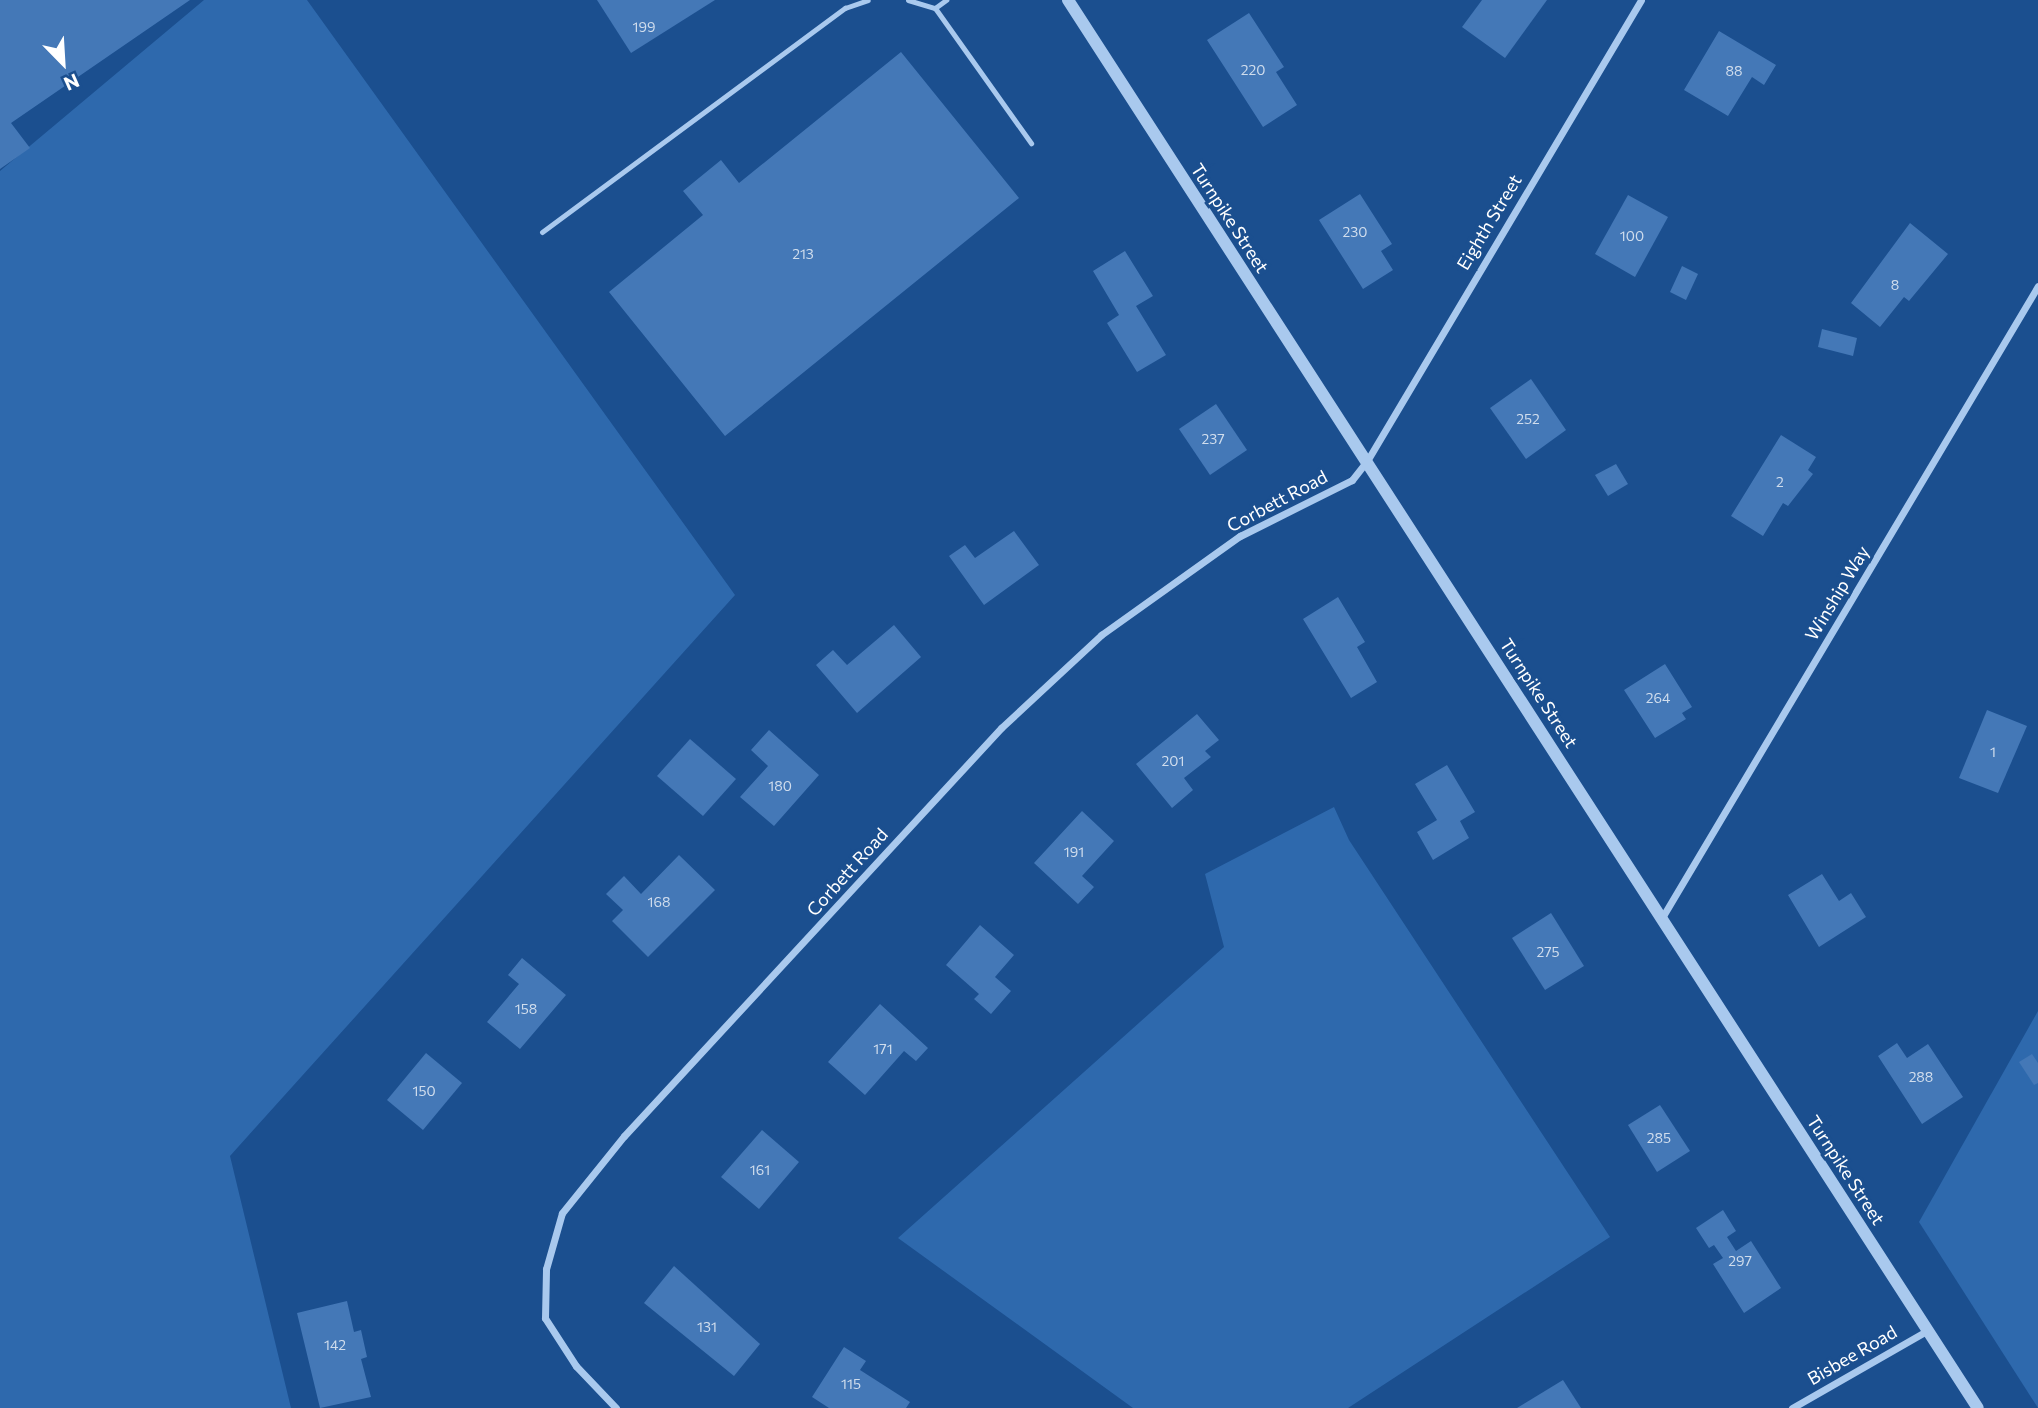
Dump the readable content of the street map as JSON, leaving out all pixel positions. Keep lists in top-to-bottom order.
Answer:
{
  "streets": {
    "street": [
      "Turnpike Street",
      "Eighth Street",
      "Corbett Road",
      "Winship Way",
      "Bisbee Road"
    ]
  },
  "crossings": [
    ["Turnpike Street", "Eighth Street"],
    ["Turnpike Street", "Corbett Road"],
    ["Turnpike Street", "Winship Way"],
    ["Turnpike Street", "Bisbee Road"],
    ["Eighth Street", "Corbett Road"]
  ],
  "house_numbers": [
    "199",
    "220",
    "88",
    "230",
    "100",
    "213",
    "8",
    "252",
    "237",
    "2",
    "264",
    "1",
    "201",
    "180",
    "191",
    "168",
    "275",
    "158",
    "171",
    "288",
    "150",
    "285",
    "161",
    "297",
    "131",
    "142",
    "115"
  ],
  "north": "bottom right"
}
